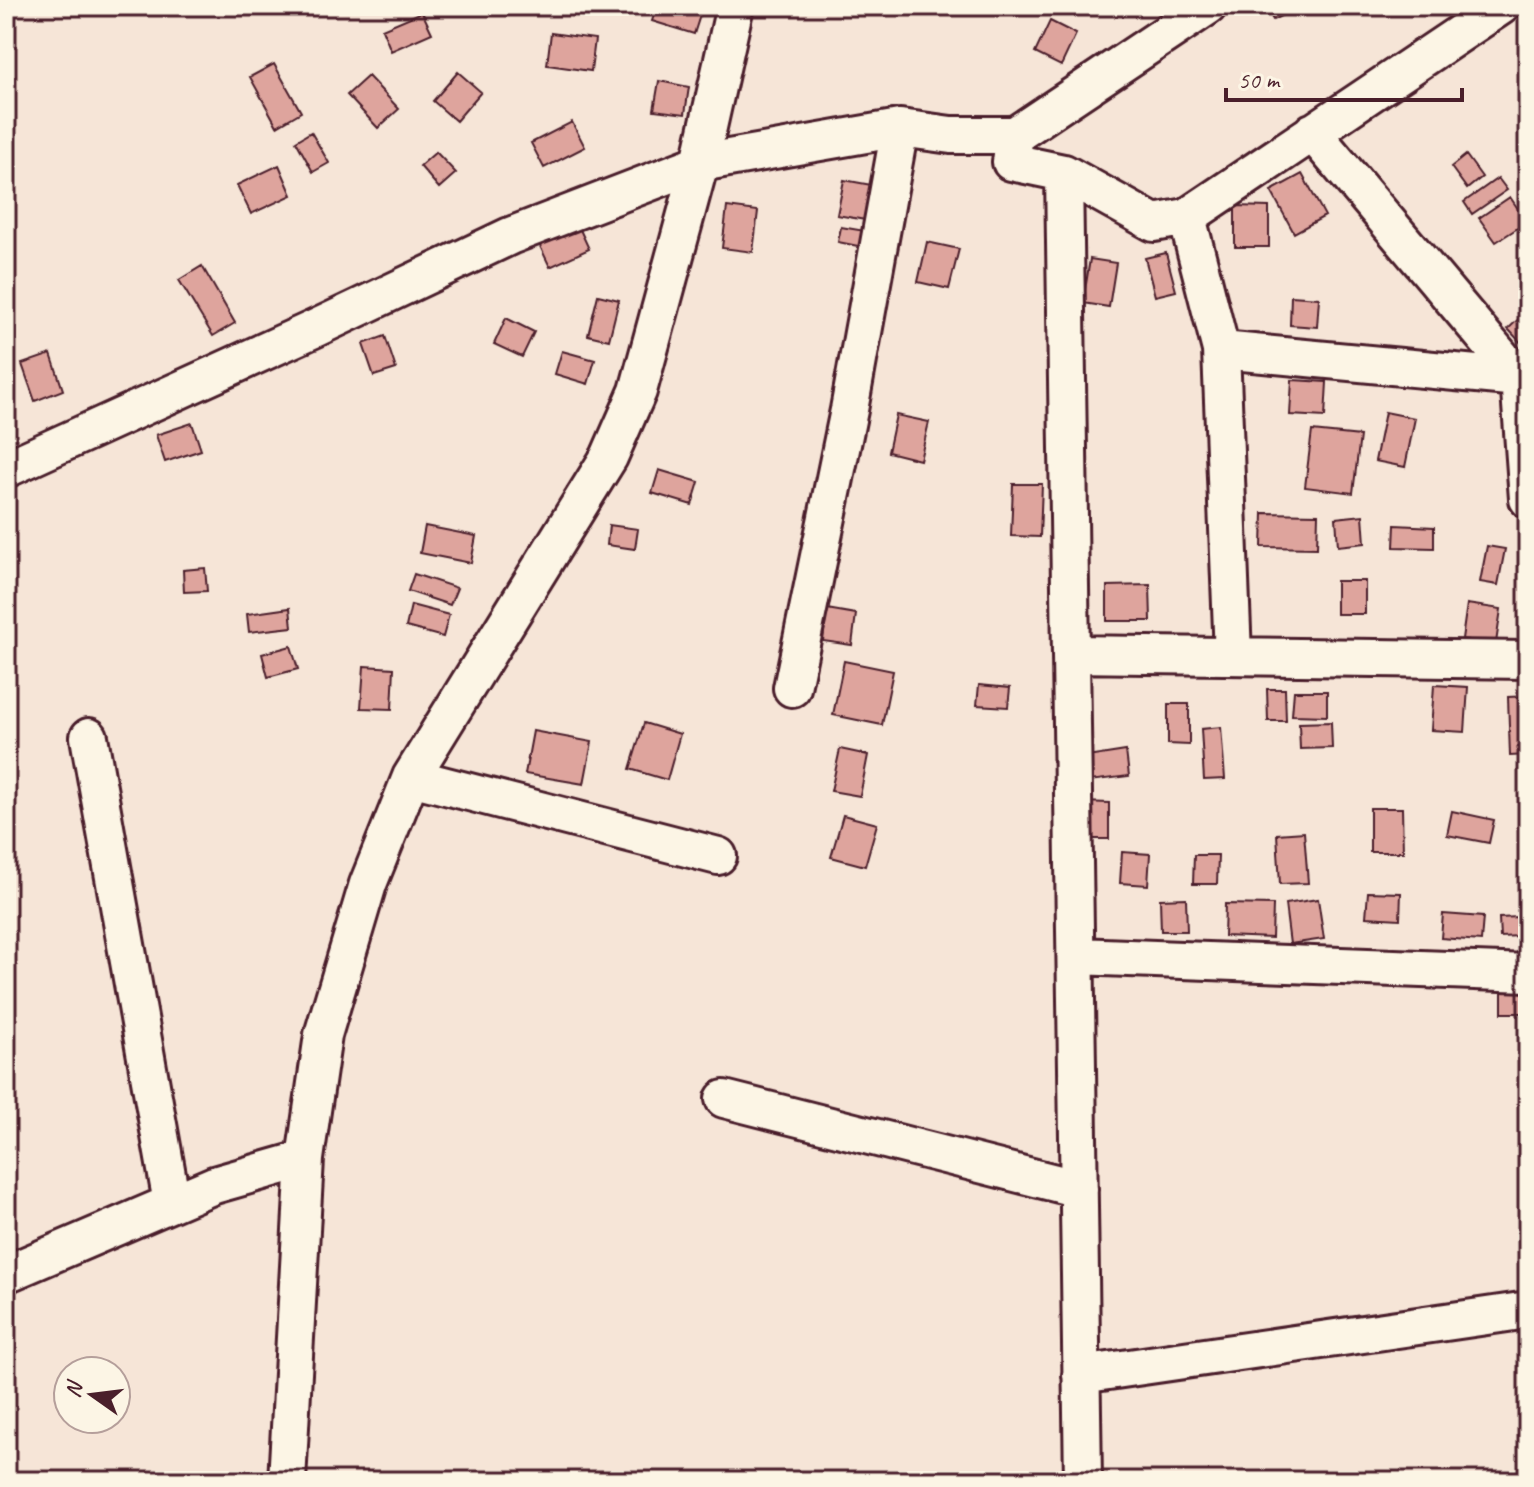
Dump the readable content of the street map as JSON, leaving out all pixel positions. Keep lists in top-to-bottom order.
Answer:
{
  "scale_bar": "50 m",
  "north": "left"
}
